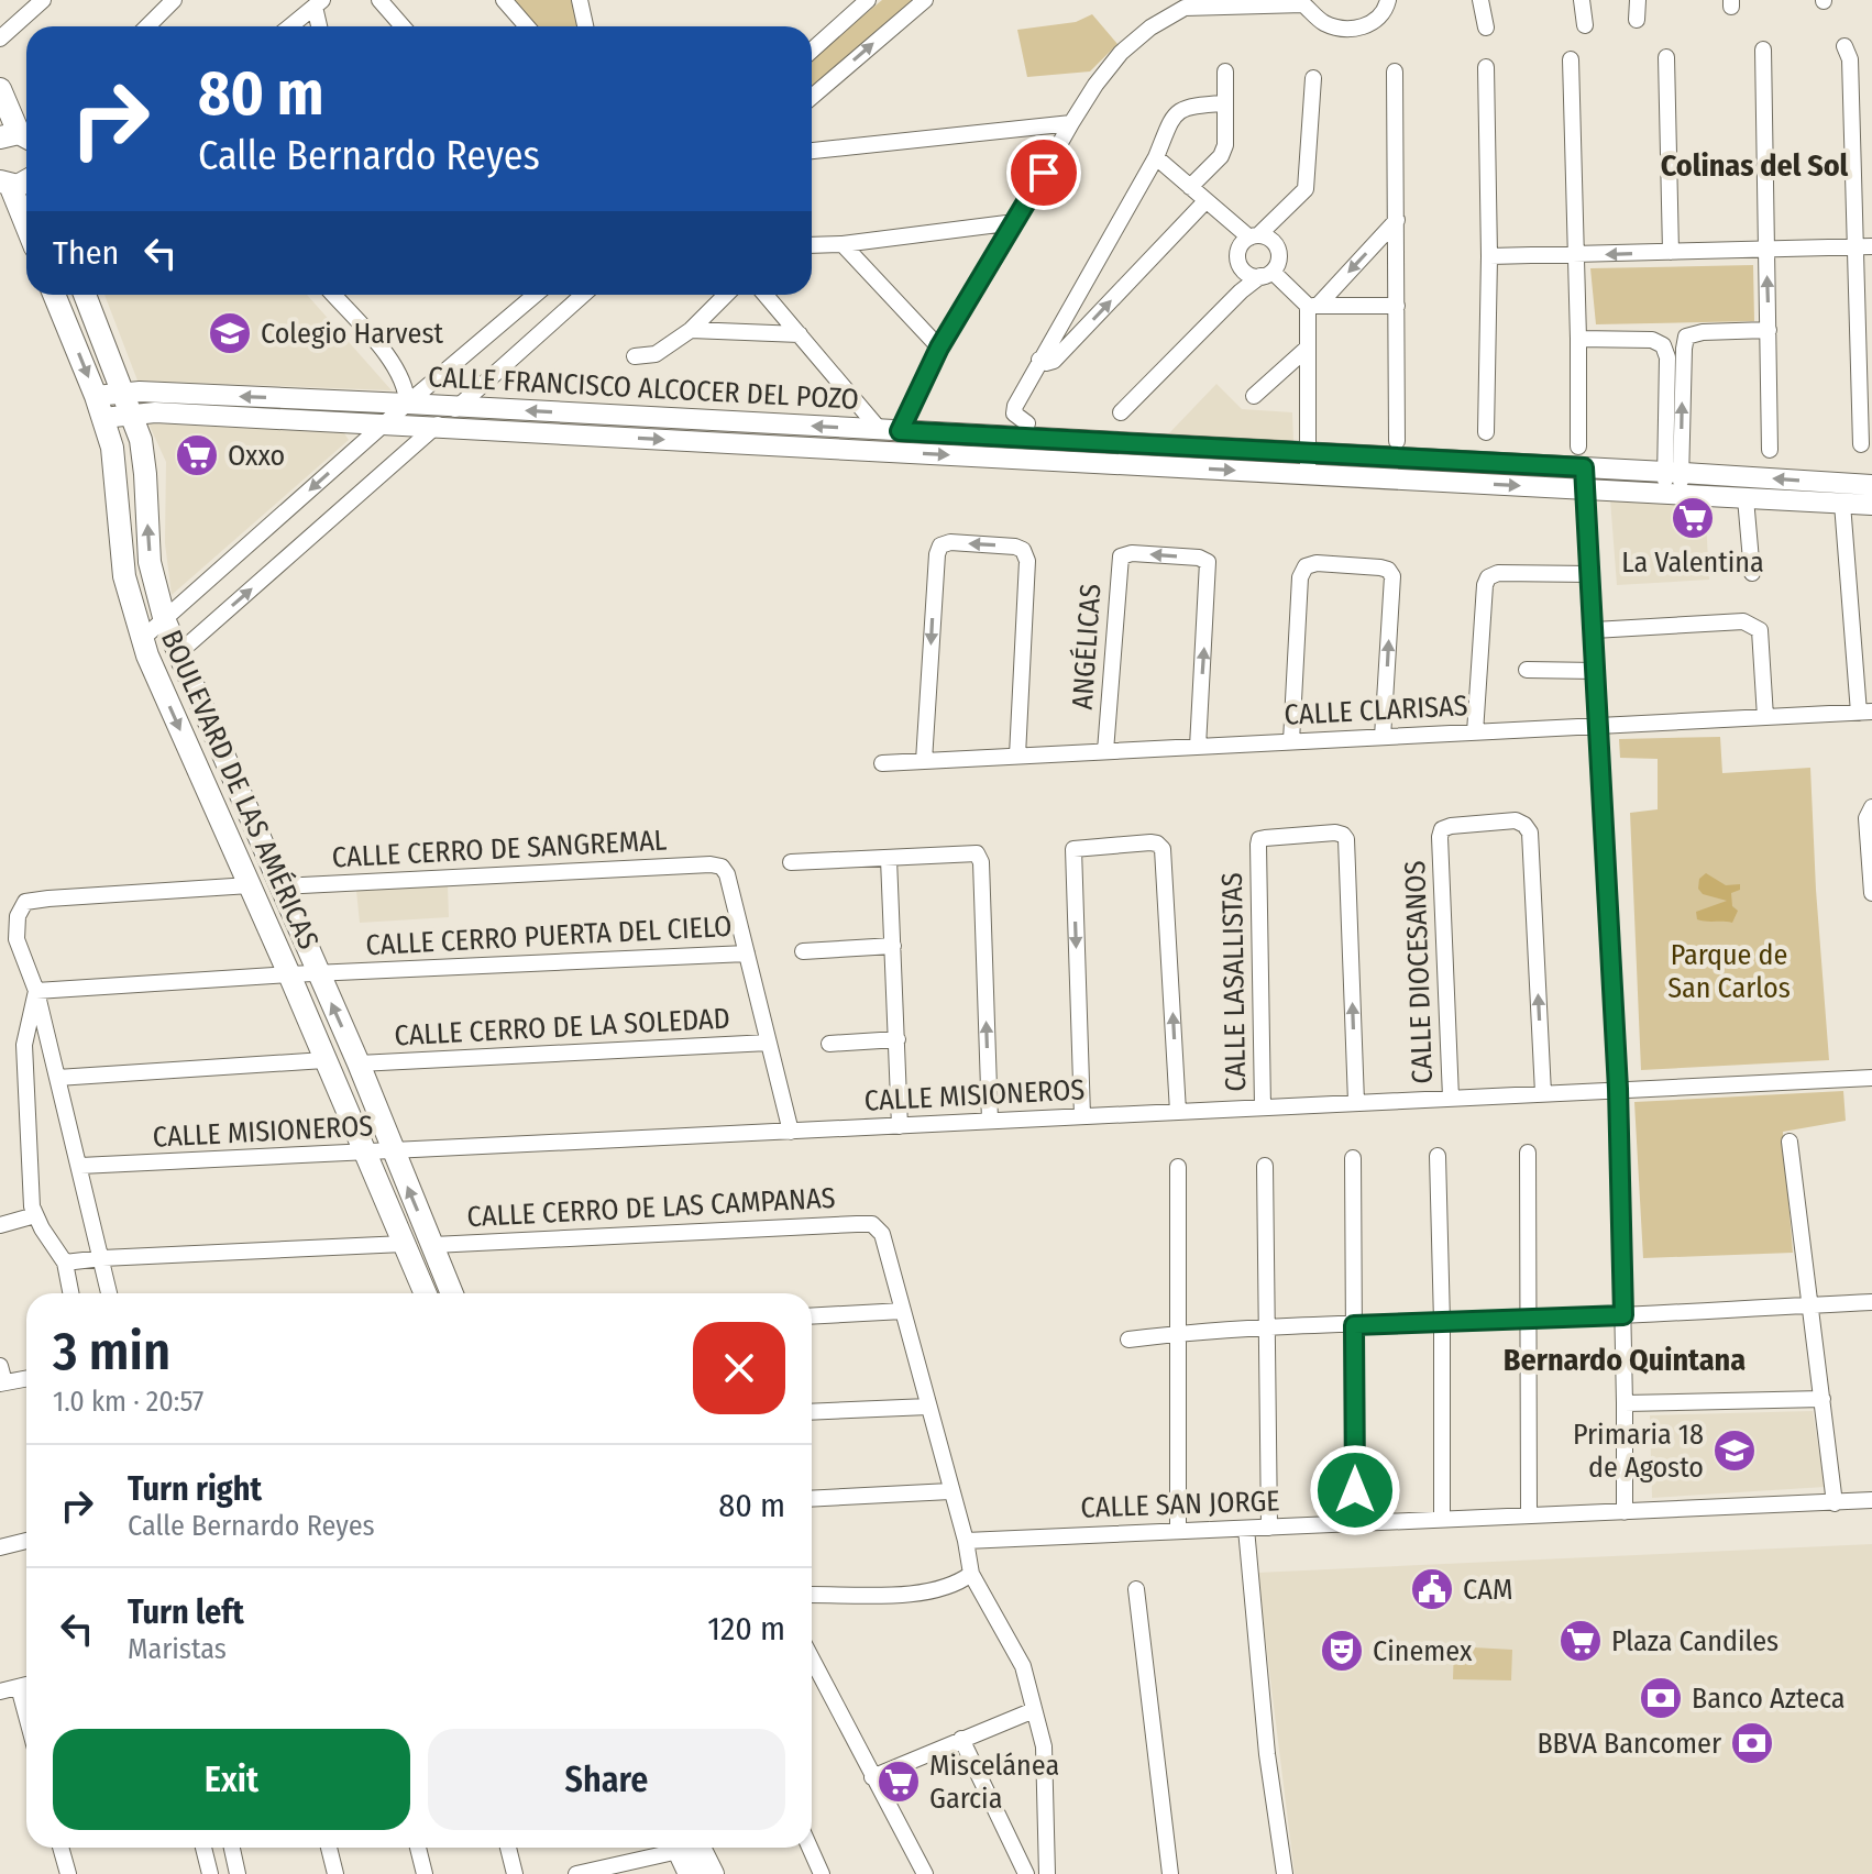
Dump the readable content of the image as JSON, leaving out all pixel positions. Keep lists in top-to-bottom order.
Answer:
{
  "streets": {
    "main road": ["BOULEVARD DE LAS AMÉRICAS"],
    "street": [
      "CALLE FRANCISCO ALCOCER DEL POZO",
      "ANGÉLICAS",
      "CALLE CLARISAS",
      "CALLE CERRO DE SANGREMAL",
      "CALLE CERRO PUERTA DEL CIELO",
      "CALLE DIOCESANOS",
      "CALLE LASALLISTAS",
      "CALLE CERRO DE LA SOLEDAD",
      "CALLE MISIONEROS",
      "CALLE CERRO DE LAS CAMPANAS",
      "CALLE SAN JORGE"
    ]
  },
  "crossings": [
    ["CALLE FRANCISCO ALCOCER DEL POZO", "BOULEVARD DE LAS AMÉRICAS"],
    ["ANGÉLICAS", "CALLE CLARISAS"],
    ["BOULEVARD DE LAS AMÉRICAS", "CALLE CERRO DE SANGREMAL"],
    ["BOULEVARD DE LAS AMÉRICAS", "CALLE CERRO PUERTA DEL CIELO"],
    ["BOULEVARD DE LAS AMÉRICAS", "CALLE CERRO DE LA SOLEDAD"],
    ["BOULEVARD DE LAS AMÉRICAS", "CALLE MISIONEROS"],
    ["BOULEVARD DE LAS AMÉRICAS", "CALLE CERRO DE LAS CAMPANAS"],
    ["CALLE CERRO DE SANGREMAL", "CALLE CERRO PUERTA DEL CIELO"],
    ["CALLE DIOCESANOS", "CALLE MISIONEROS"],
    ["CALLE LASALLISTAS", "CALLE MISIONEROS"]
  ],
  "districts": ["Colinas del Sol", "Bernardo Quintana"],
  "parks": ["Parque de San Carlos"],
  "places": {
    "school or university": ["Colegio Harvest", "Primaria 18 de Agosto"],
    "supermarket": [
      "Oxxo",
      "La Valentina",
      "Plaza Candiles",
      "Miscelánea Garcia"
    ],
    "public building": ["CAM"],
    "theatre": ["Cinemex"],
    "bank": ["Banco Azteca", "BBVA Bancomer"]
  },
  "page": {
    "turn": ["80 m", "Calle Bernardo Reyes"],
    "then": "Then",
    "heading": ["3 min", "1.0 km · 20:57"],
    "list": [
      {
        "name": "Turn right",
        "note": "Calle Bernardo Reyes",
        "value": "80 m"
      },
      {
        "name": "Turn left",
        "note": "Maristas",
        "value": "120 m"
      }
    ],
    "buttons": ["Exit", "Share"]
  }
}
